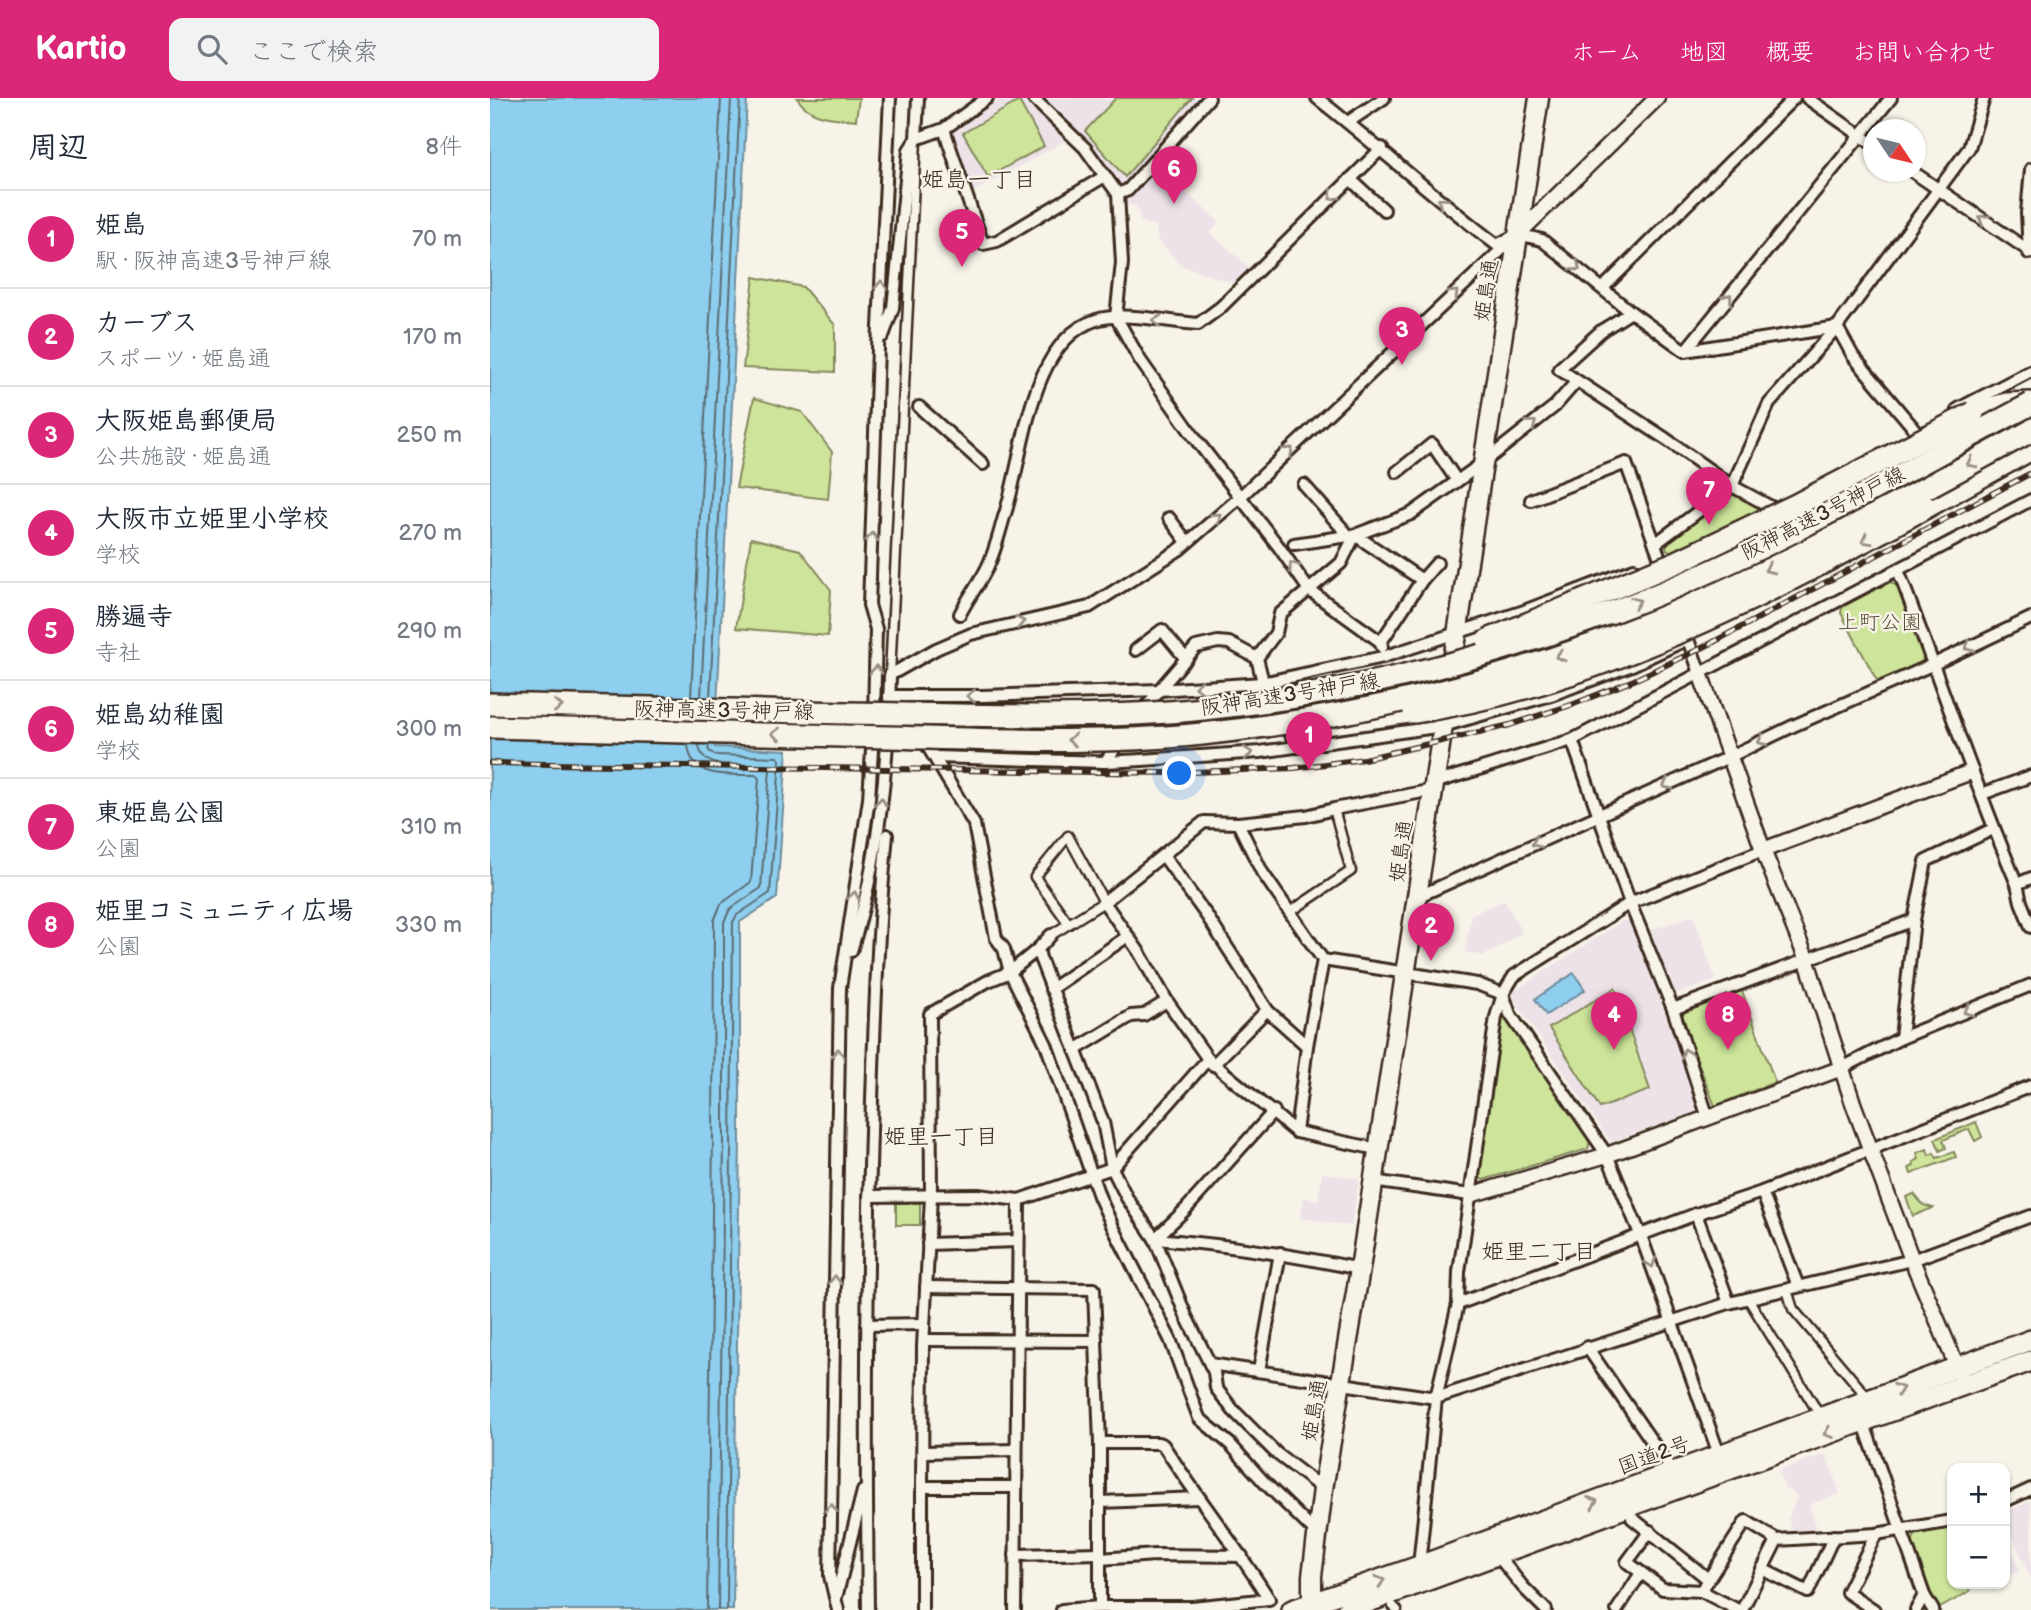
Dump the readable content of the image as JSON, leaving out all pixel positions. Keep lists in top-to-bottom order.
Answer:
{
  "streets": {
    "highway": ["阪神高速3号神戸線", "国道2号"],
    "main road": ["姫島通"]
  },
  "crossings": [
    ["姫島通", "国道2号"]
  ],
  "districts": ["姫島一丁目", "姫里一丁目", "姫里二丁目"],
  "parks": ["上町公園"],
  "north": "bottom right",
  "page": {
    "header": "Kartio",
    "search": "ここで検索",
    "nav": [
      "ホーム",
      "地図",
      "概要",
      "お問い合わせ"
    ],
    "heading": ["周辺", "8件"],
    "pins": [
      "6",
      "5",
      "3",
      "7",
      "1",
      "2",
      "4",
      "8"
    ],
    "list": [
      {
        "mark": "1",
        "name": "姫島",
        "note": "駅 · 阪神高速3号神戸線",
        "value": "70 m"
      },
      {
        "mark": "2",
        "name": "カーブス",
        "note": "スポーツ · 姫島通",
        "value": "170 m"
      },
      {
        "mark": "3",
        "name": "大阪姫島郵便局",
        "note": "公共施設 · 姫島通",
        "value": "250 m"
      },
      {
        "mark": "4",
        "name": "大阪市立姫里小学校",
        "note": "学校",
        "value": "270 m"
      },
      {
        "mark": "5",
        "name": "勝遍寺",
        "note": "寺社",
        "value": "290 m"
      },
      {
        "mark": "6",
        "name": "姫島幼稚園",
        "note": "学校",
        "value": "300 m"
      },
      {
        "mark": "7",
        "name": "東姫島公園",
        "note": "公園",
        "value": "310 m"
      },
      {
        "mark": "8",
        "name": "姫里コミュニティ広場",
        "note": "公園",
        "value": "330 m"
      }
    ],
    "map_buttons": ["+", "−"]
  }
}
